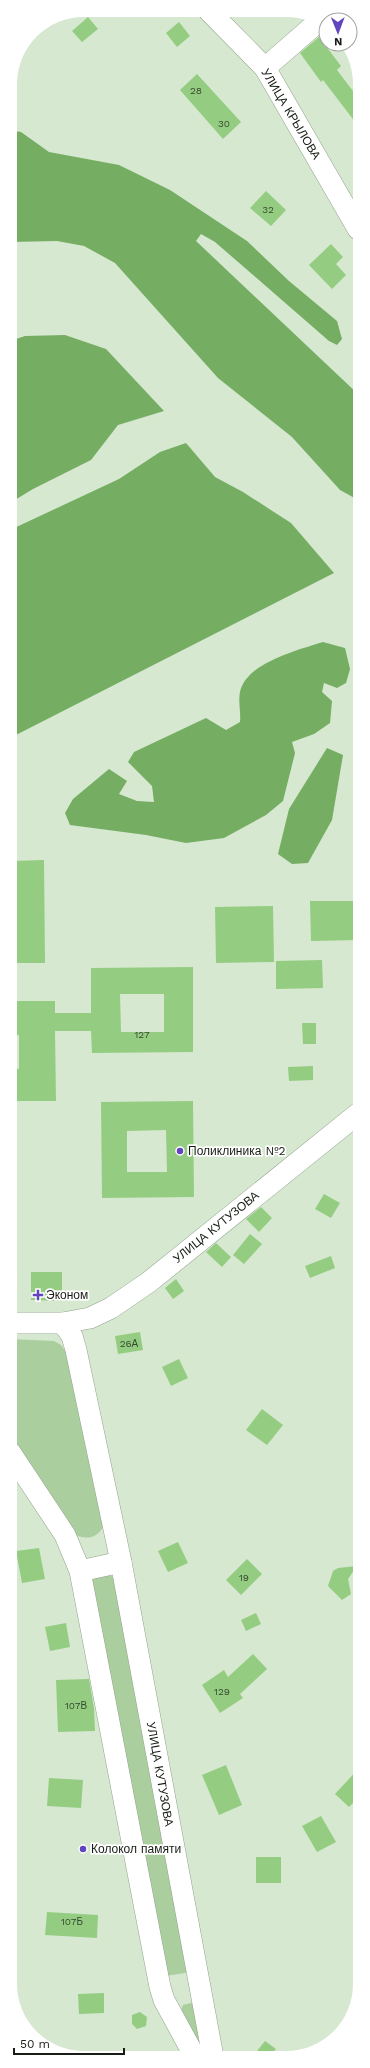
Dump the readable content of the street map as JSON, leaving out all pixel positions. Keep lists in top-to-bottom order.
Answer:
{
  "streets": {
    "street": ["УЛИЦА КРЫЛОВА", "УЛИЦА КУТУЗОВА"]
  },
  "places": {
    "other": ["Поликлиника №2", "Колокол памяти"],
    "health": ["Эконом"]
  },
  "house_numbers": [
    "28",
    "30",
    "32",
    "127",
    "26А",
    "19",
    "129",
    "107В",
    "107Б"
  ],
  "scale_bar": "50 m",
  "north": "bottom"
}
